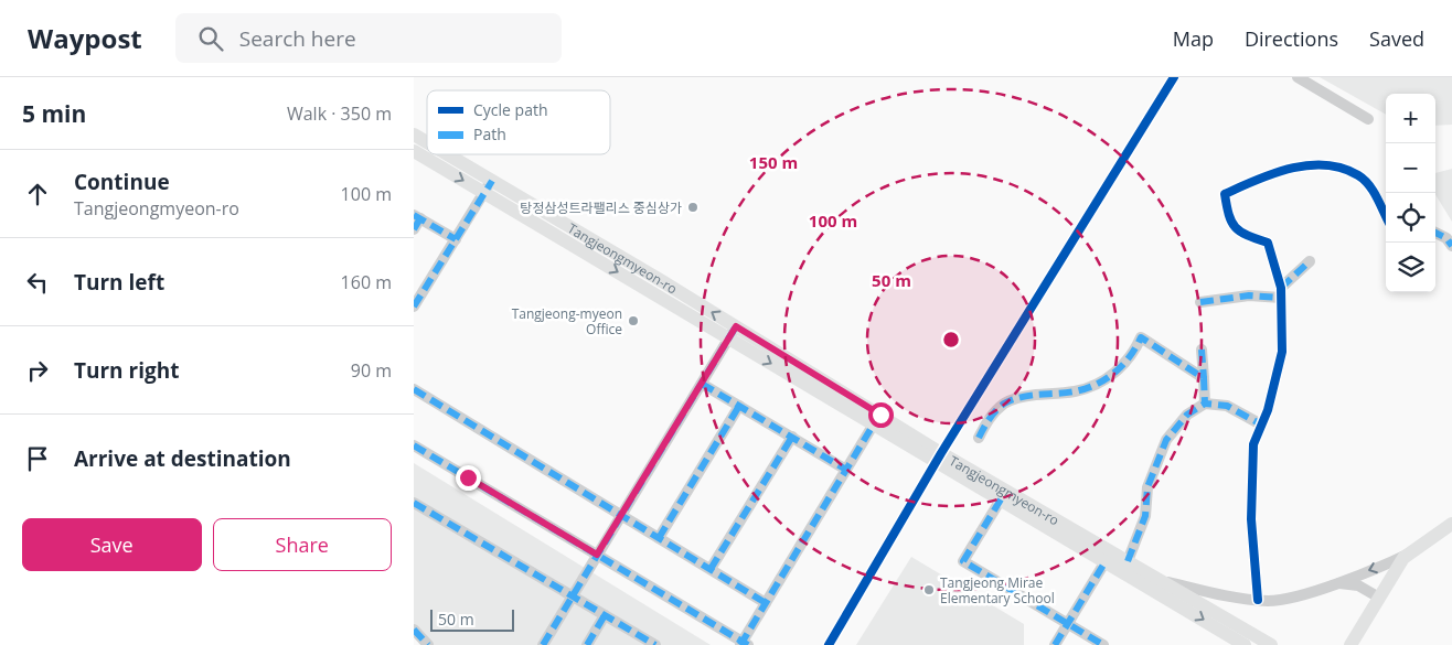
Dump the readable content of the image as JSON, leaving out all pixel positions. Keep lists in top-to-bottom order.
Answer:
{
  "streets": {
    "main road": ["Tangjeongmyeon-ro"]
  },
  "places": ["탕정삼성트라팰리스 중심상가", "Tangjeong-myeon Office", "Tangjeong Mirae Elementary School"],
  "legend": ["Cycle path", "Path"],
  "scale_bar": "50 m",
  "page": {
    "header": "Waypost",
    "search": "Search here",
    "nav": ["Map", "Directions", "Saved"],
    "heading": ["5 min", "Walk · 350 m"],
    "map_buttons": ["+", "−"],
    "list": [
      ["Continue", "Tangjeongmyeon-ro", "100 m"],
      ["Turn left", "160 m"],
      ["Turn right", "90 m"],
      "Arrive at destination"
    ],
    "buttons": ["Save", "Share"],
    "scale": "50 m"
  },
  "rings": ["150 m", "100 m", "50 m"]
}
